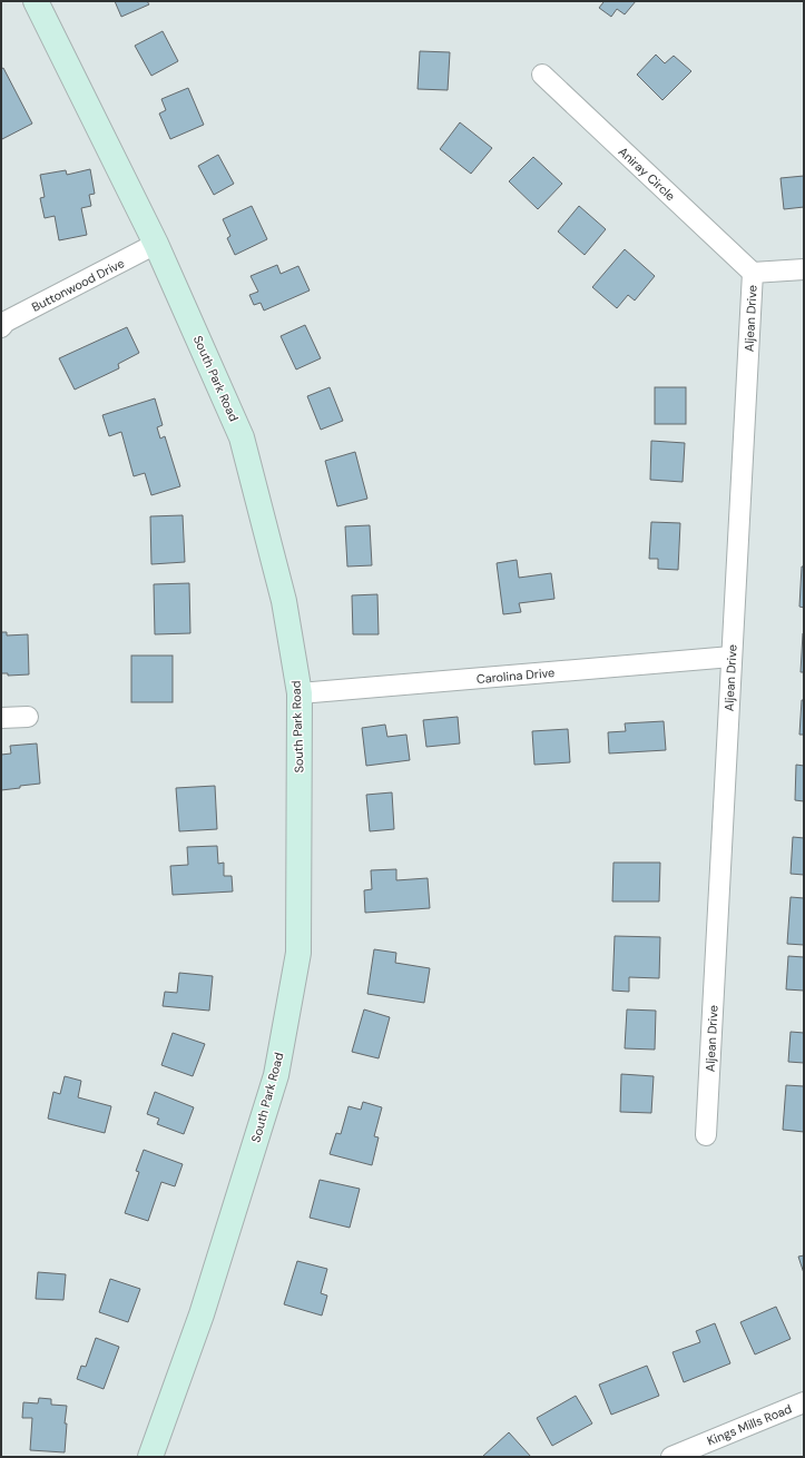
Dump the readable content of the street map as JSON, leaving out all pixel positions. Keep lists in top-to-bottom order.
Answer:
{
  "streets": {
    "main road": ["South Park Road"],
    "street": [
      "Aniray Circle",
      "Buttonwood Drive",
      "Aljean Drive",
      "Carolina Drive",
      "Kings Mills Road"
    ]
  },
  "crossings": [
    ["Aniray Circle", "Aljean Drive"],
    ["Buttonwood Drive", "South Park Road"],
    ["Aljean Drive", "Carolina Drive"],
    ["South Park Road", "Carolina Drive"]
  ]
}
